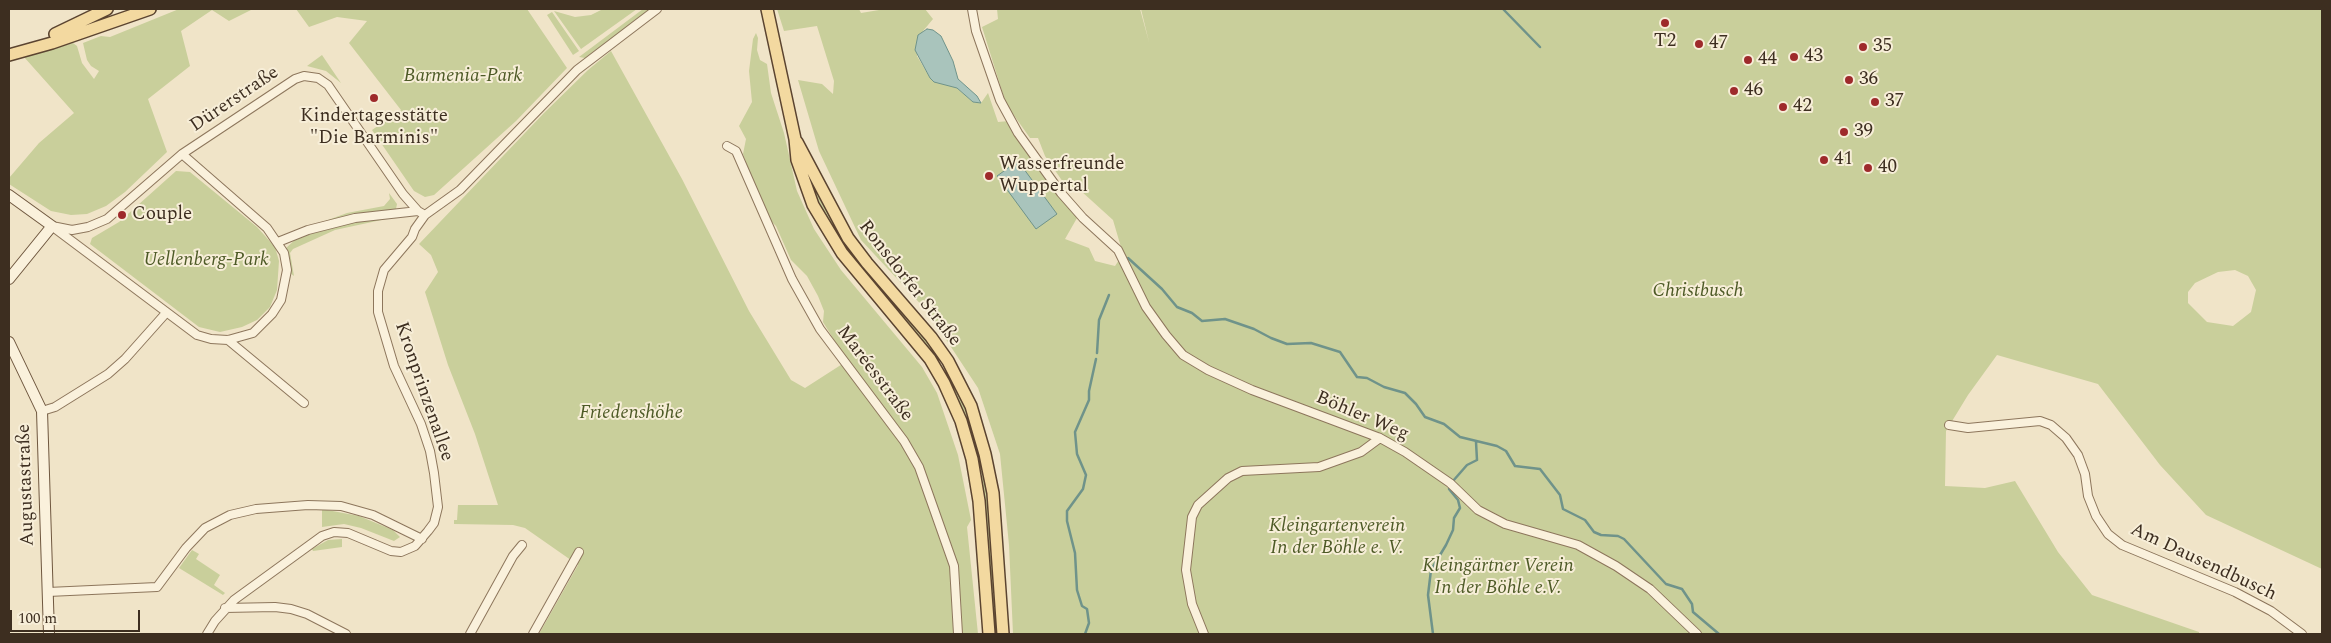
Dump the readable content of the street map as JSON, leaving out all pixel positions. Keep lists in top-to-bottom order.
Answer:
{
  "streets": {
    "main road": ["Ronsdorfer Straße"],
    "street": [
      "Dürerstraße",
      "Maréesstraße",
      "Kronprinzenallee",
      "Böhler Weg",
      "Augustastraße",
      "Am Dausendbusch"
    ]
  },
  "crossings": [
    ["Dürerstraße", "Kronprinzenallee"]
  ],
  "parks": [
    "Barmenia-Park",
    "Uellenberg-Park",
    "Christbusch",
    "Friedenshöhe",
    "Kleingartenverein In der Böhle e. V.",
    "Kleingärtner Verein In der Böhle e.V."
  ],
  "places": [
    "T2",
    "47",
    "35",
    "43",
    "44",
    "36",
    "46",
    "Kindertagesstätte \"Die Barminis\"",
    "37",
    "42",
    "39",
    "41",
    "40",
    "Wasserfreunde Wuppertal",
    "Couple"
  ],
  "scale_bar": "100 m"
}
